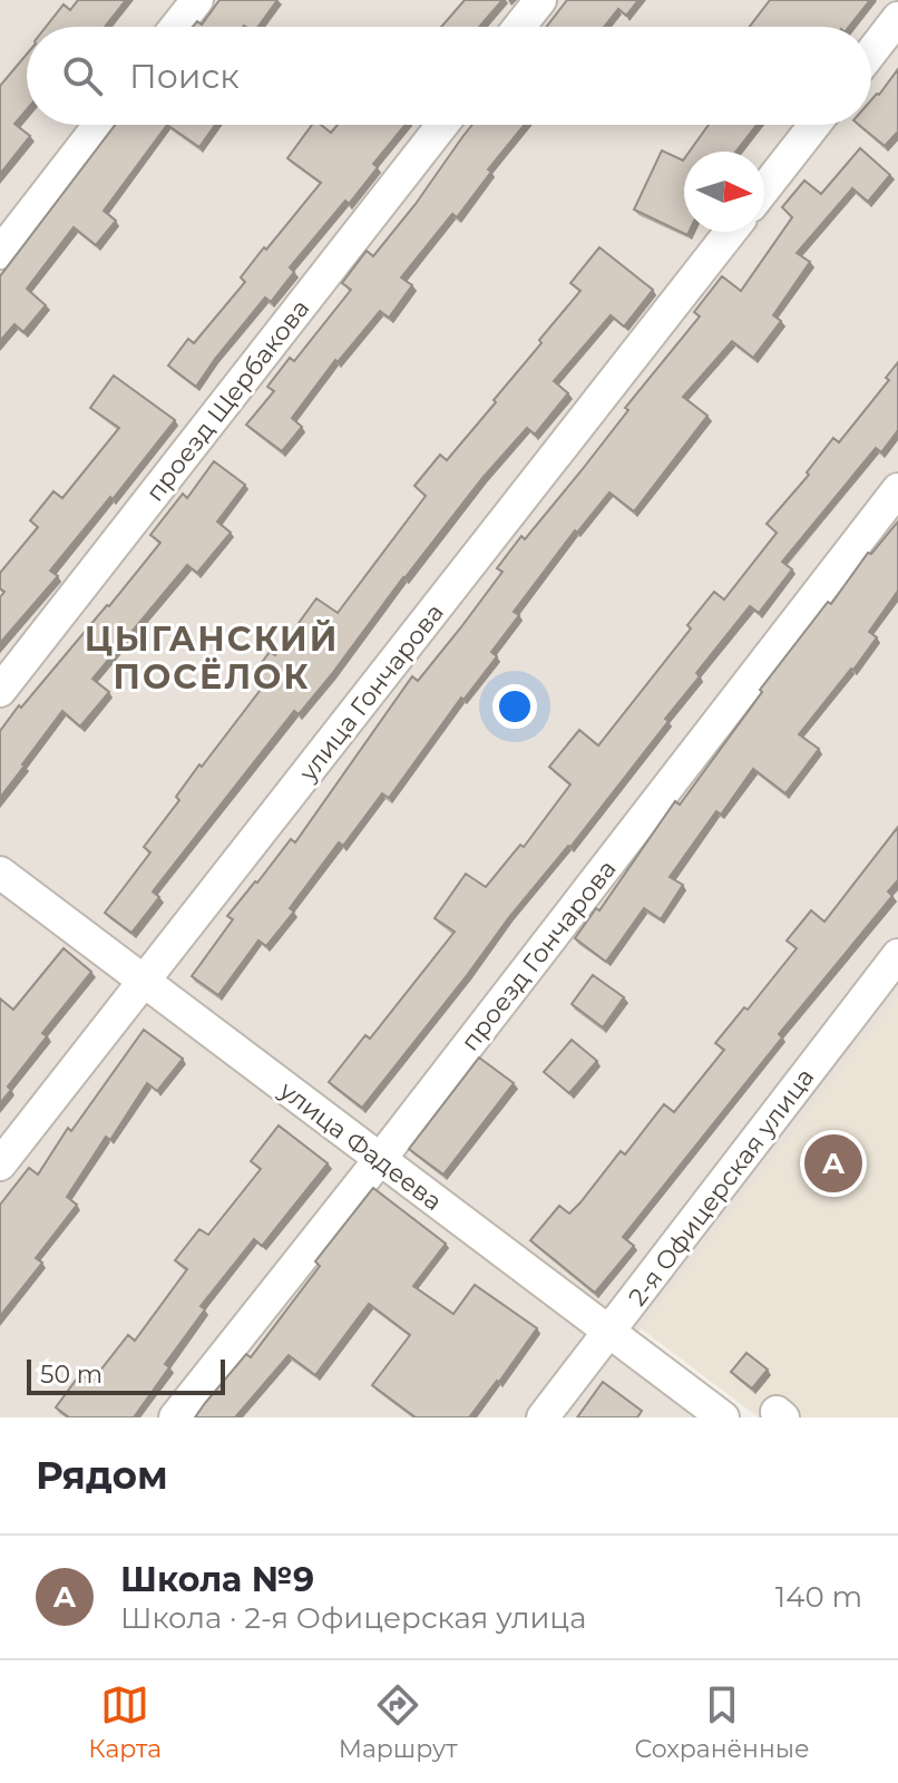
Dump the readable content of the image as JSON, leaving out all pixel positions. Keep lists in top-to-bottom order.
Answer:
{
  "streets": {
    "street": [
      "проезд Щербакова",
      "улица Гончарова",
      "проезд Гончарова",
      "улица Фадеева",
      "2-я Офицерская улица"
    ]
  },
  "crossings": [
    ["улица Гончарова", "улица Фадеева"],
    ["проезд Гончарова", "улица Фадеева"],
    ["улица Фадеева", "2-я Офицерская улица"]
  ],
  "districts": ["ЦЫГАНСКИЙ ПОСЁЛОК"],
  "scale_bar": "50 m",
  "north": "right",
  "page": {
    "search": "Поиск",
    "pins": "A",
    "scale": "50 m",
    "heading": "Рядом",
    "list": [
      {
        "mark": "A",
        "name": "Школа №9",
        "note": "Школа · 2-я Офицерская улица",
        "value": "140 m"
      }
    ],
    "nav": ["Карта", "Маршрут", "Сохранённые"]
  }
}
